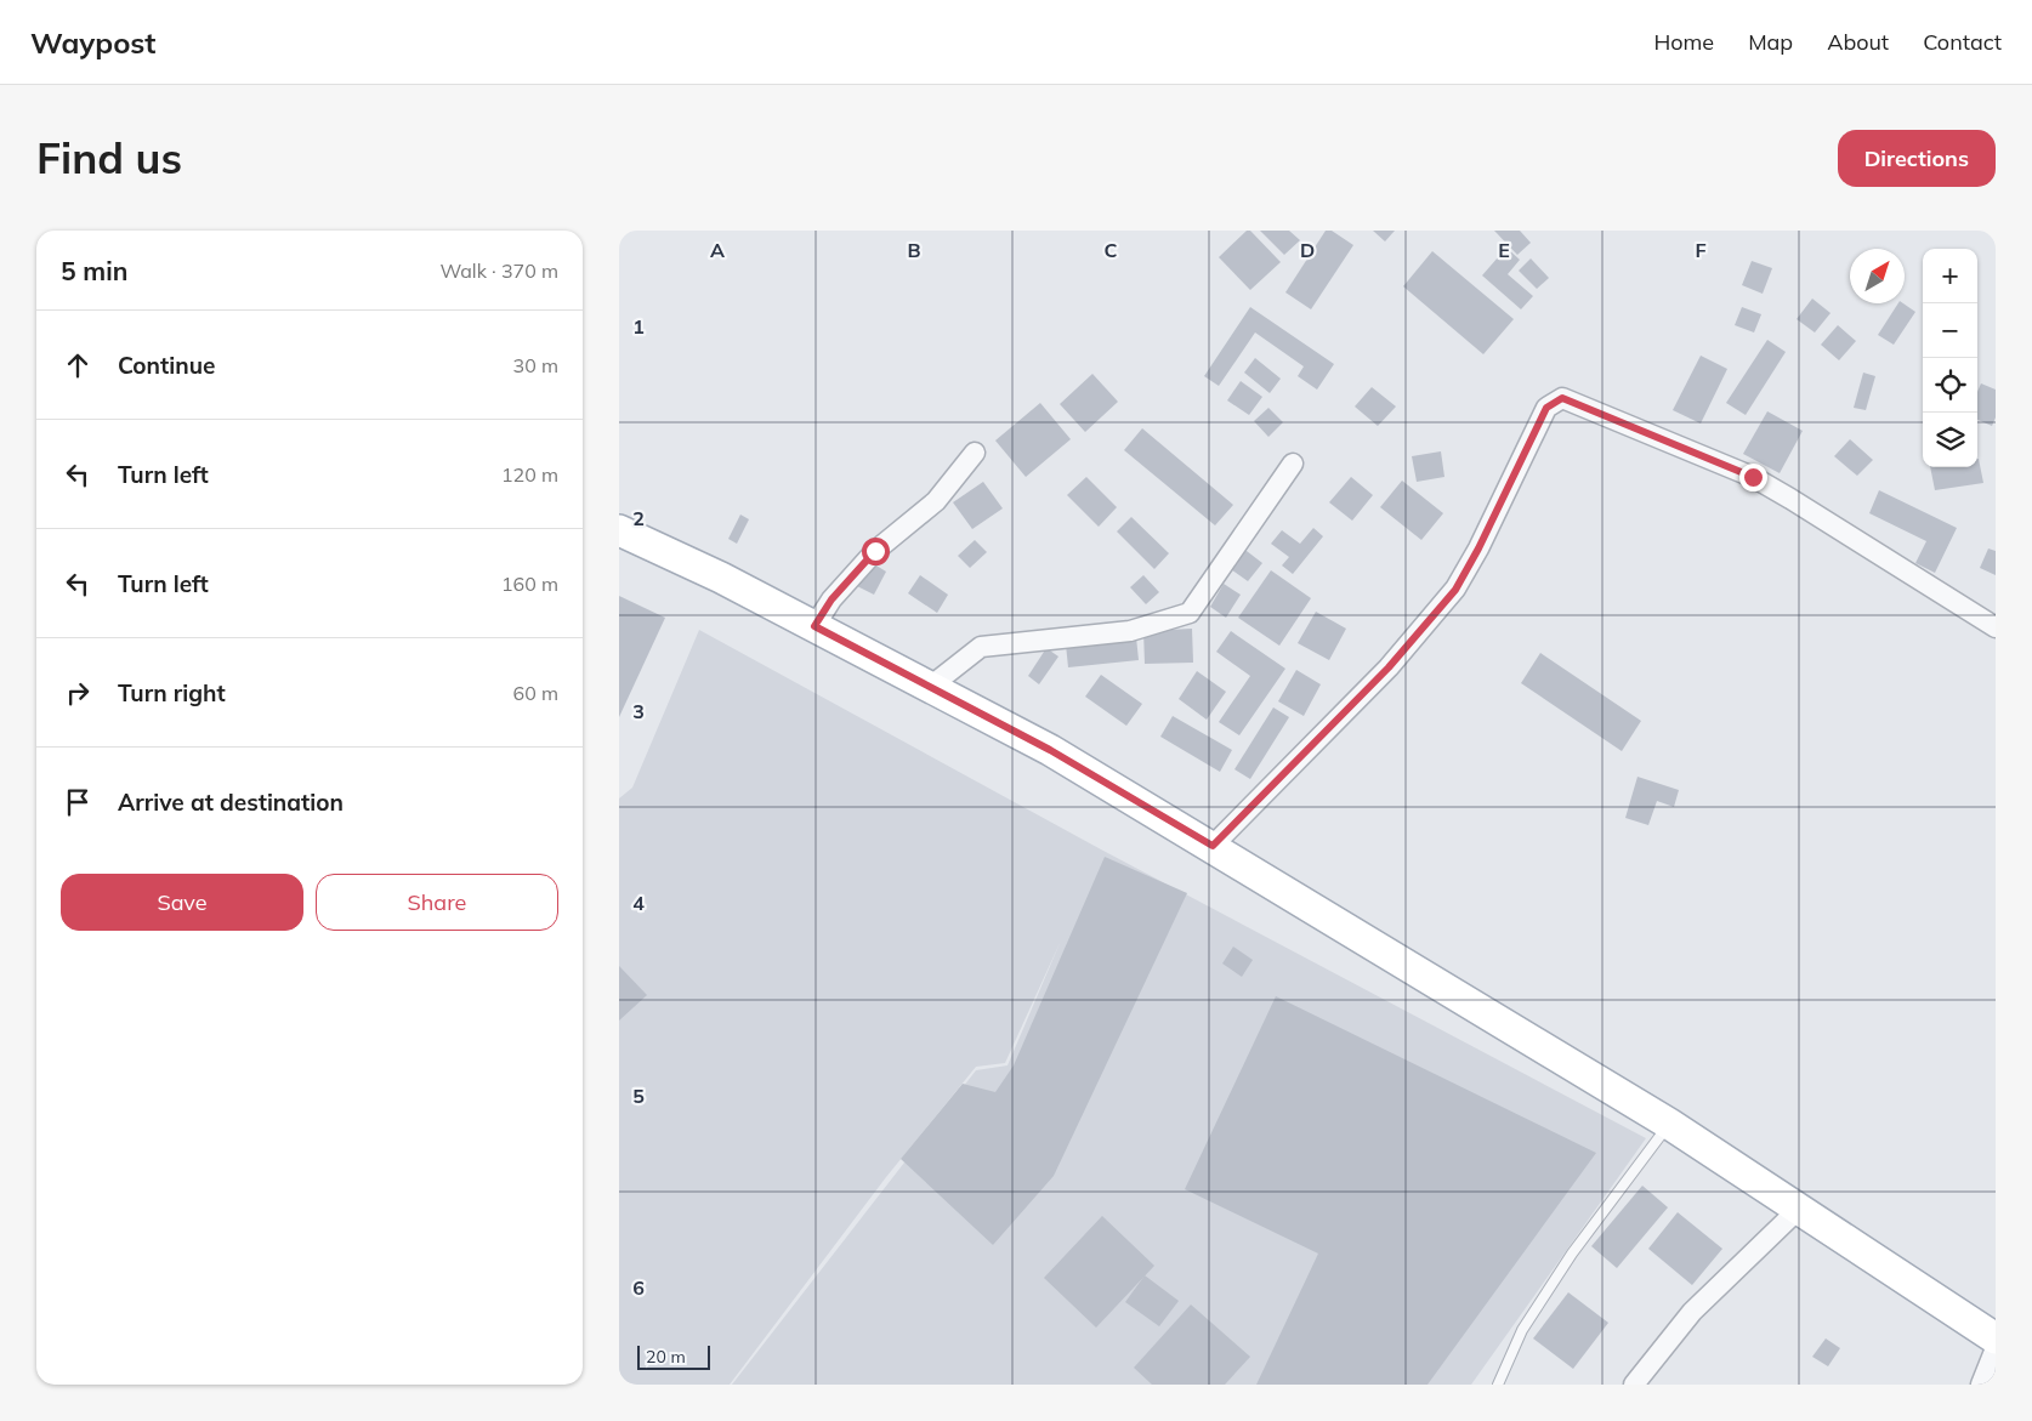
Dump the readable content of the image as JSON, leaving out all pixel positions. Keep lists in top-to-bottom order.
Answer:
{
  "scale_bar": "20 m",
  "north": "top right",
  "page": {
    "header": "Waypost",
    "nav": [
      "Home",
      "Map",
      "About",
      "Contact"
    ],
    "buttons": [
      "Directions",
      ["Save", "Share"]
    ],
    "title": "Find us",
    "heading": ["5 min", "Walk · 370 m"],
    "map_buttons": ["+", "−"],
    "list": [
      ["Continue", "30 m"],
      ["Turn left", "120 m"],
      ["Turn left", "160 m"],
      ["Turn right", "60 m"],
      "Arrive at destination"
    ],
    "scale": "20 m"
  },
  "grid": {
    "columns": [
      "A",
      "B",
      "C",
      "D",
      "E",
      "F"
    ],
    "rows": [
      "1",
      "2",
      "3",
      "4",
      "5",
      "6"
    ]
  }
}
